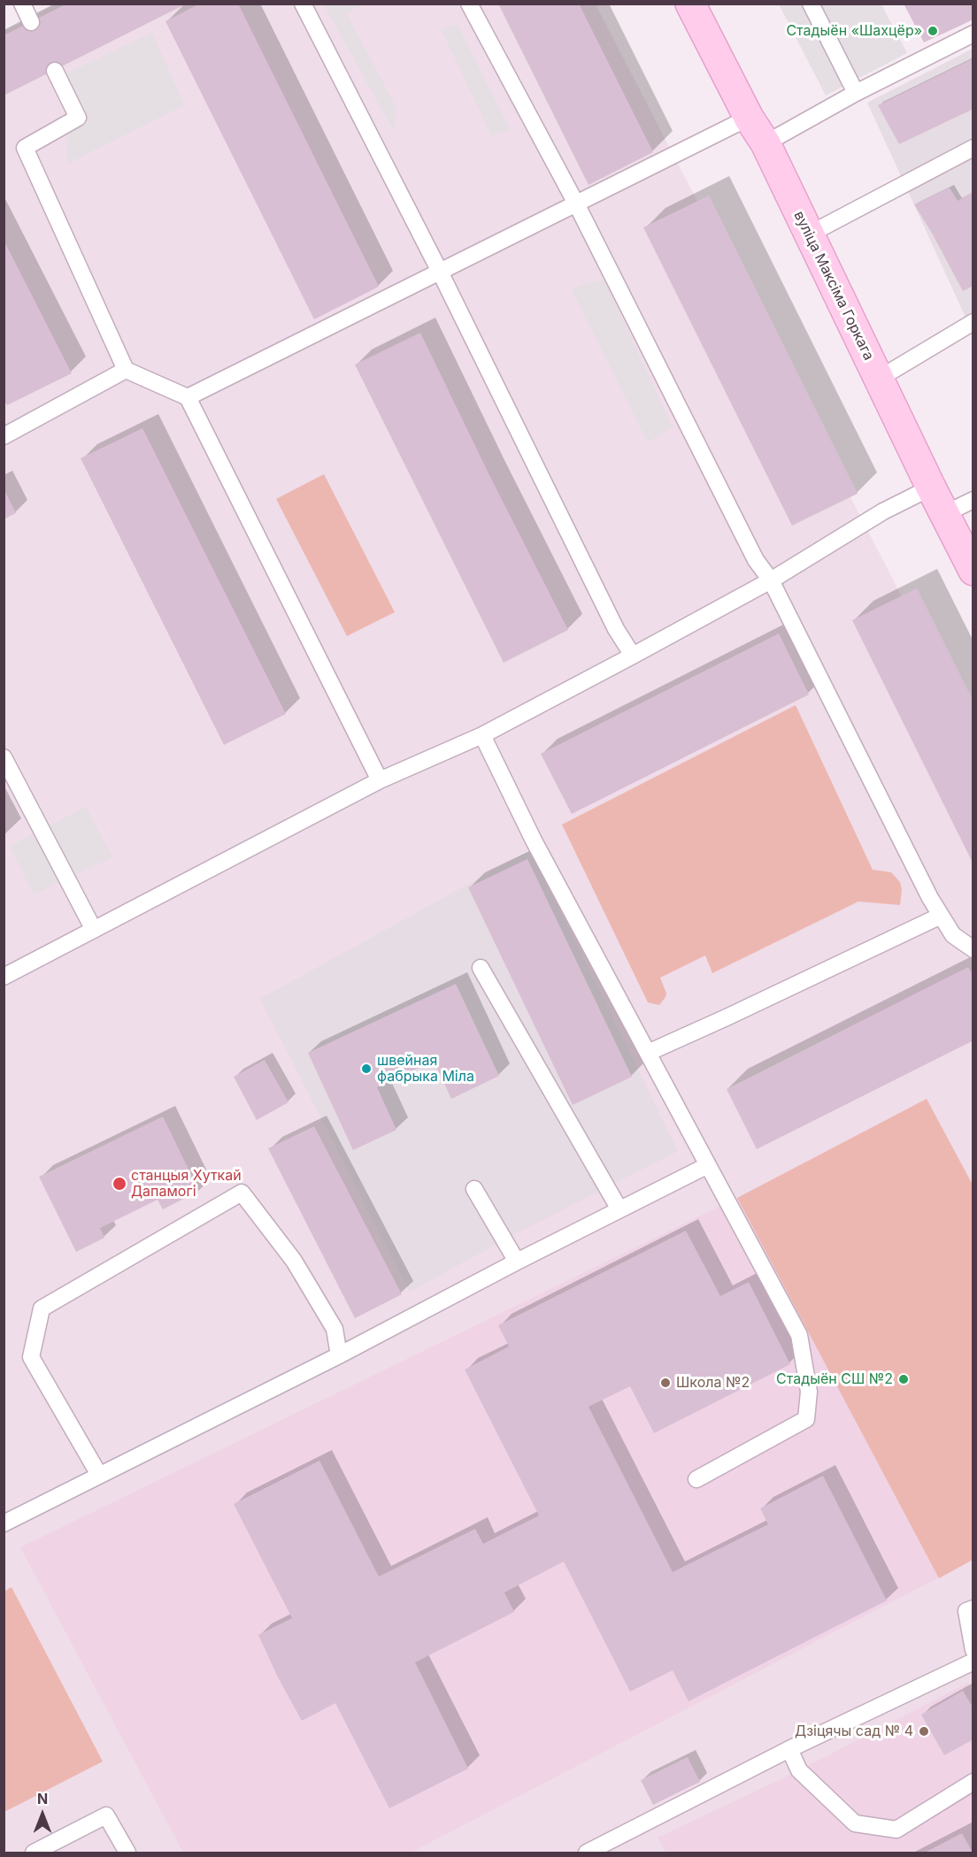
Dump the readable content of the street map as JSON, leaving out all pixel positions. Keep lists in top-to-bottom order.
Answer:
{
  "streets": {
    "main road": ["вуліца Максіма Горкага"]
  },
  "places": [
    "Стадыён «Шахцёр»",
    "швейная фабрыка Міла",
    "станцыя Хуткай Дапамогі",
    "Стадыён СШ №2",
    "Школа №2",
    "Дзіцячы сад № 4"
  ],
  "north": "top"
}
